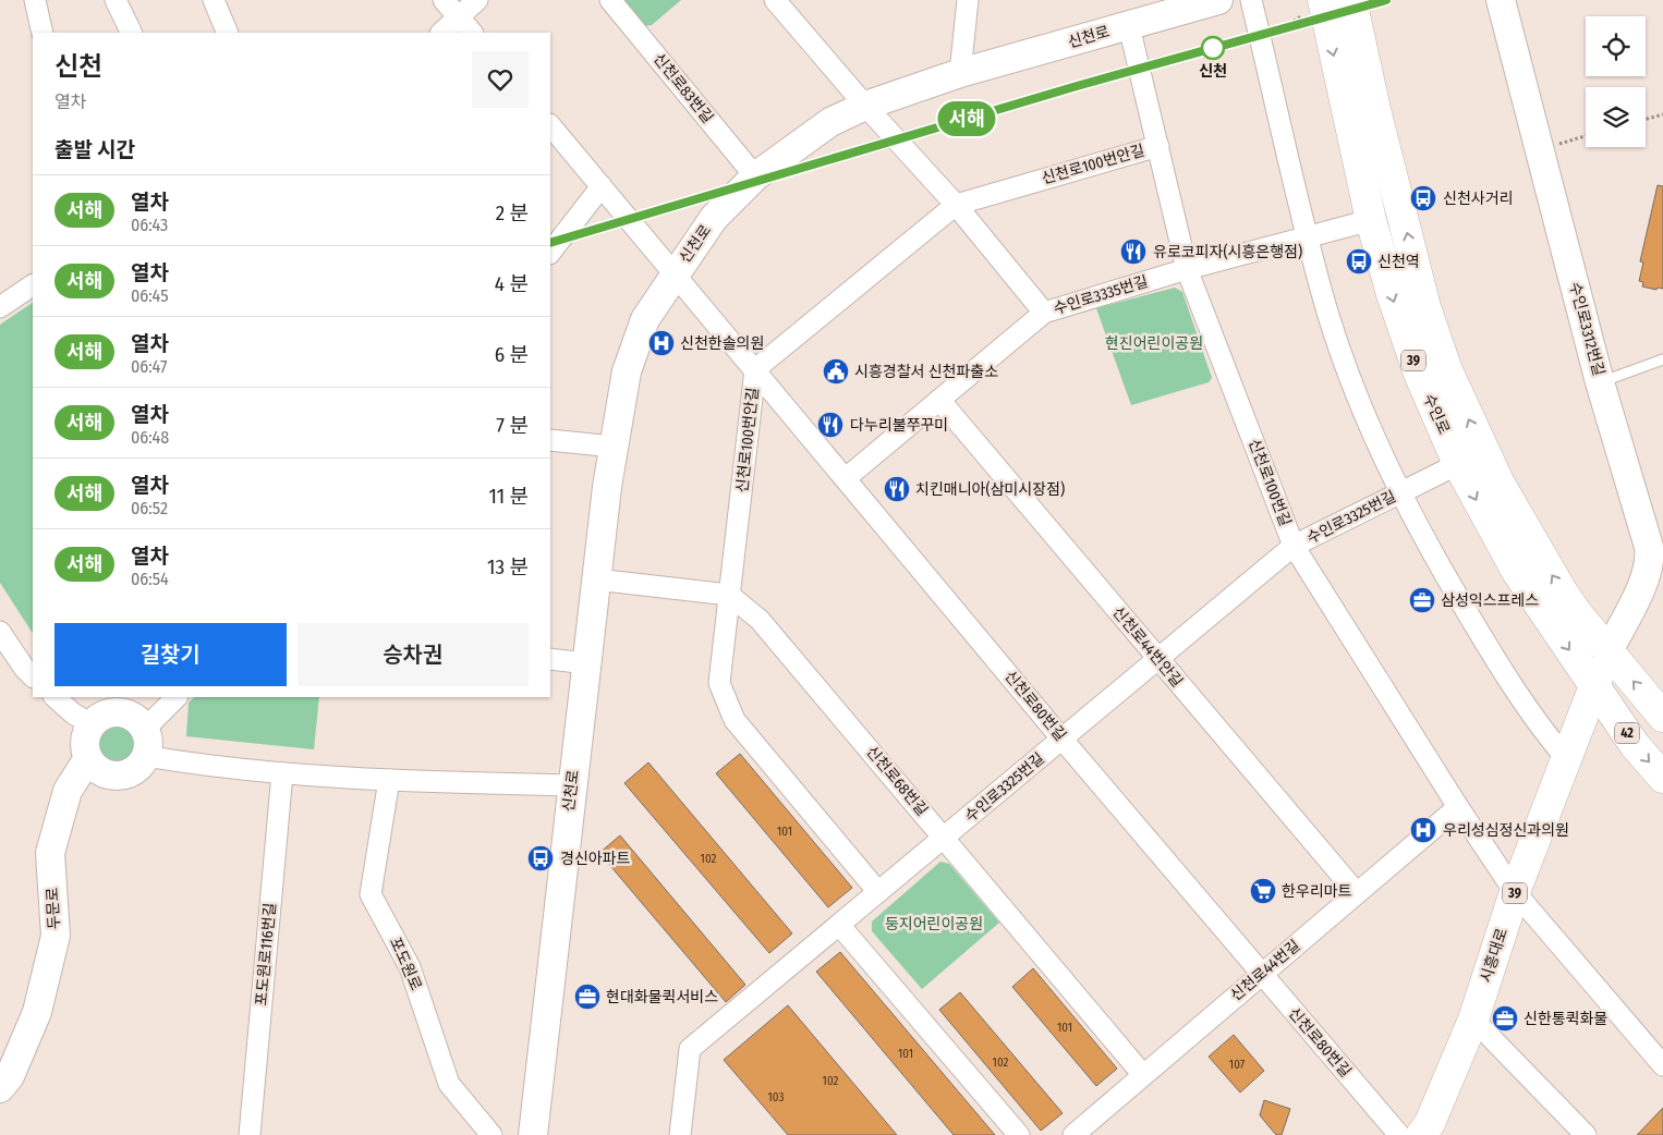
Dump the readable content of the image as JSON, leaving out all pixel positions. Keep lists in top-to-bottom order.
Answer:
{
  "streets": {
    "main road": [
      "39",
      "수인로",
      "42",
      "시흥대로"
    ],
    "street": [
      "신천로",
      "신천로83번길",
      "신천로100번안길",
      "수인로3335번길",
      "수인로3312번길",
      "신천로100번길",
      "수인로3325번길",
      "신천로44번안길",
      "신천로80번길",
      "신천로68번길",
      "두문로",
      "포도원로116번길",
      "포도원로",
      "신천로44번길"
    ]
  },
  "crossings": [
    ["신천로", "신천로83번길"],
    ["신천로", "신천로100번길"],
    ["신천로", "신천로80번길"],
    ["신천로100번안길", "신천로100번길"],
    ["신천로100번안길", "수인로3325번길"],
    ["신천로100번안길", "신천로80번길"],
    ["신천로100번안길", "신천로68번길"],
    ["수인로3335번길", "수인로"],
    ["수인로3335번길", "신천로100번길"],
    ["수인로3335번길", "신천로44번안길"],
    ["수인로3335번길", "신천로80번길"],
    ["수인로3312번길", "수인로"],
    ["수인로3312번길", "시흥대로"],
    ["수인로", "수인로3325번길"],
    ["수인로", "시흥대로"],
    ["신천로100번길", "수인로3325번길"],
    ["신천로100번길", "시흥대로"],
    ["신천로100번길", "신천로44번길"],
    ["수인로3325번길", "신천로44번안길"],
    ["수인로3325번길", "신천로80번길"],
    ["수인로3325번길", "신천로68번길"],
    ["신천로44번안길", "신천로44번길"],
    ["신천로80번길", "신천로44번길"],
    ["신천로68번길", "신천로44번길"]
  ],
  "parks": ["현진어린이공원", "둥지어린이공원"],
  "places": {
    "other": ["신천"],
    "bus stop": ["신천사거리", "신천역", "경신아파트"],
    "restaurant": ["유로코피자(시흥은행점)", "다누리불쭈꾸미", "치킨매니아(삼미시장점)"],
    "hospital": ["신천한솔의원", "우리성심정신과의원"],
    "public building": ["시흥경찰서 신천파출소"],
    "office": ["삼성익스프레스", "현대화물퀵서비스", "신한통퀵화물"],
    "supermarket": ["한우리마트"]
  },
  "house_numbers": [
    "101",
    "102",
    "101",
    "101",
    "102",
    "107",
    "102",
    "103"
  ],
  "page": {
    "on_map": "서해",
    "heading": [
      ["신천", "열차"],
      "출발 시간"
    ],
    "list": [
      {
        "mark": "서해",
        "name": "열차",
        "note": "06:43",
        "value": "2 분"
      },
      {
        "mark": "서해",
        "name": "열차",
        "note": "06:45",
        "value": "4 분"
      },
      {
        "mark": "서해",
        "name": "열차",
        "note": "06:47",
        "value": "6 분"
      },
      {
        "mark": "서해",
        "name": "열차",
        "note": "06:48",
        "value": "7 분"
      },
      {
        "mark": "서해",
        "name": "열차",
        "note": "06:52",
        "value": "11 분"
      },
      {
        "mark": "서해",
        "name": "열차",
        "note": "06:54",
        "value": "13 분"
      }
    ],
    "buttons": ["길찾기", "승차권"]
  }
}
